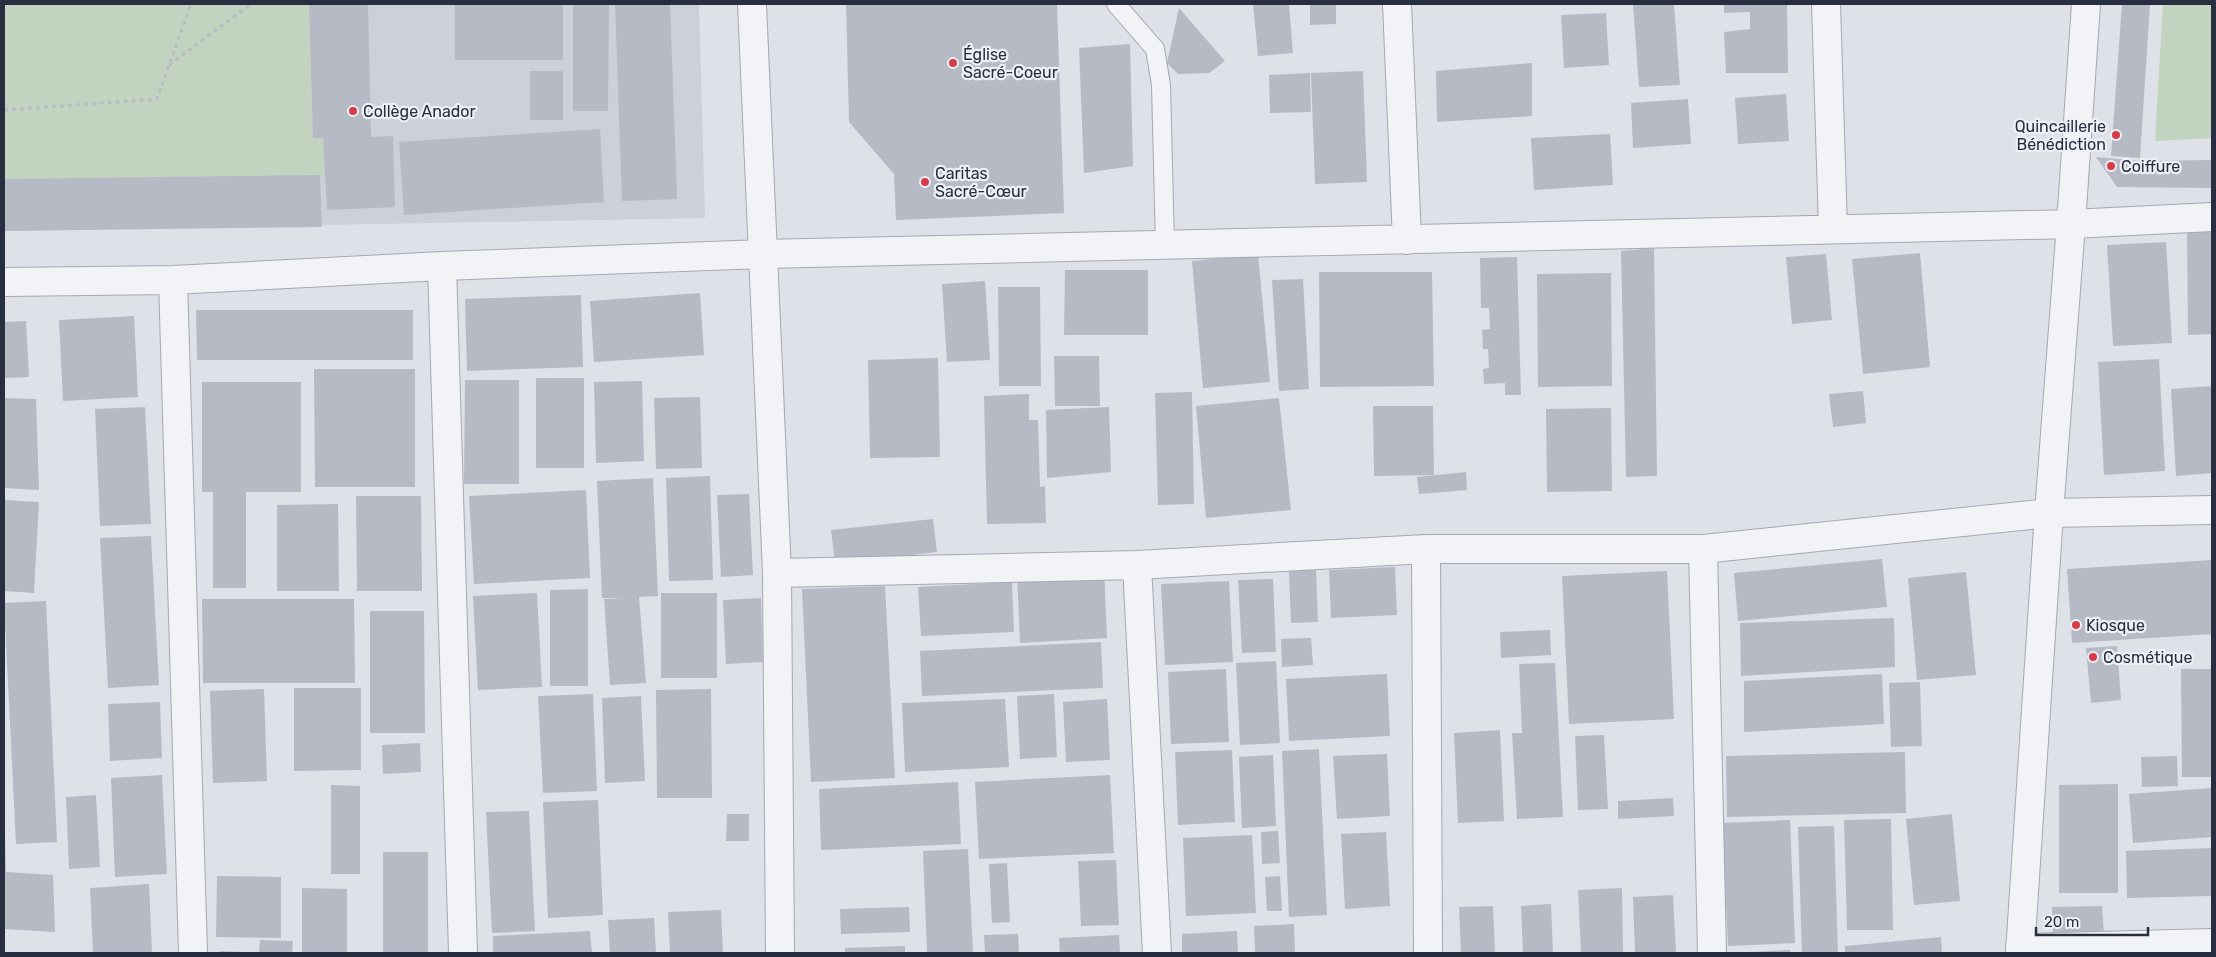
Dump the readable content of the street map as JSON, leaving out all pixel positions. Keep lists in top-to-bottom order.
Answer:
{
  "places": [
    "Église Sacré-Coeur",
    "Collège Anador",
    "Quincaillerie Bénédiction",
    "Coiffure",
    "Caritas Sacré-Cœur",
    "Kiosque",
    "Cosmétique"
  ],
  "scale_bar": "20 m"
}
